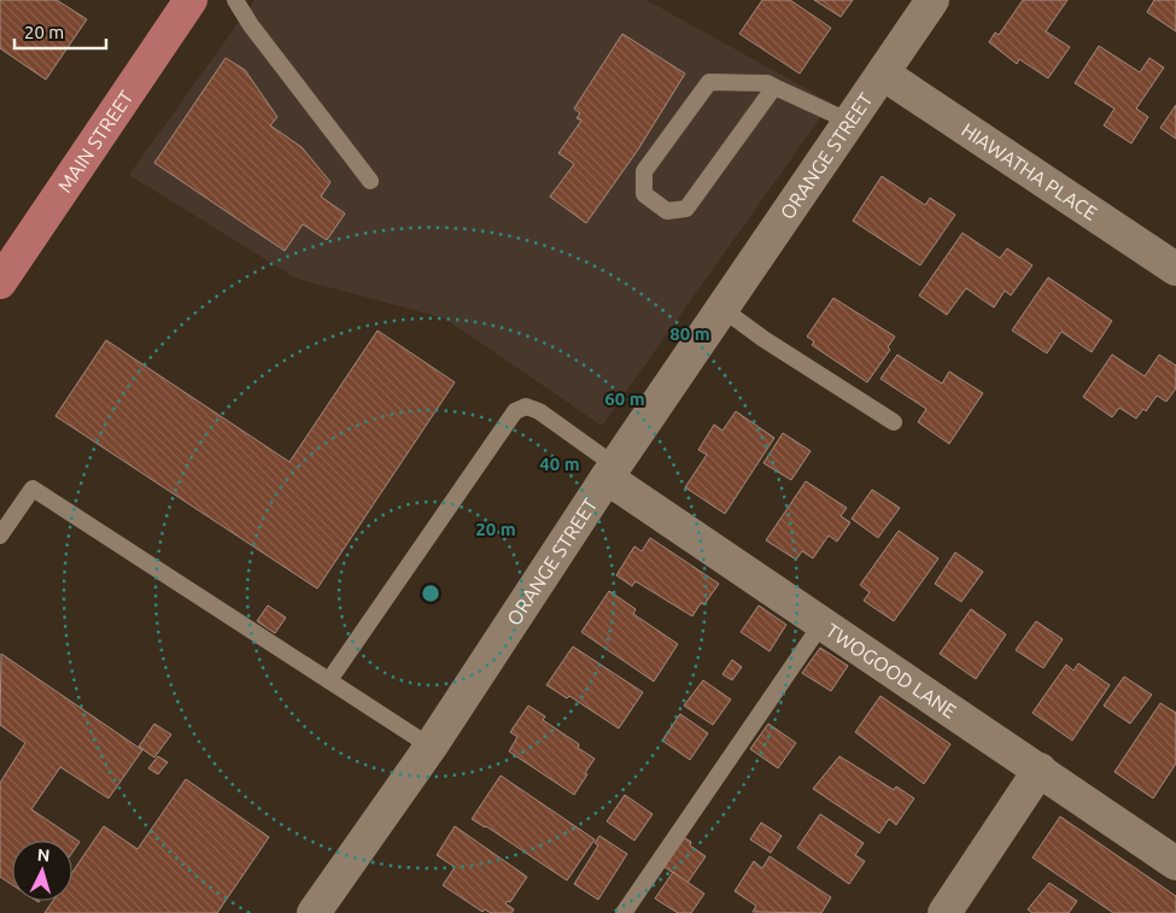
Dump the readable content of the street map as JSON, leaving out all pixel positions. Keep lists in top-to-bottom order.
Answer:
{
  "streets": {
    "main road": ["MAIN STREET"],
    "street": ["ORANGE STREET", "HIAWATHA PLACE", "TWOGOOD LANE"]
  },
  "crossings": [
    ["ORANGE STREET", "HIAWATHA PLACE"],
    ["ORANGE STREET", "TWOGOOD LANE"]
  ],
  "scale_bar": "20 m",
  "north": "top",
  "rings": [
    "80 m",
    "60 m",
    "40 m",
    "20 m"
  ]
}
